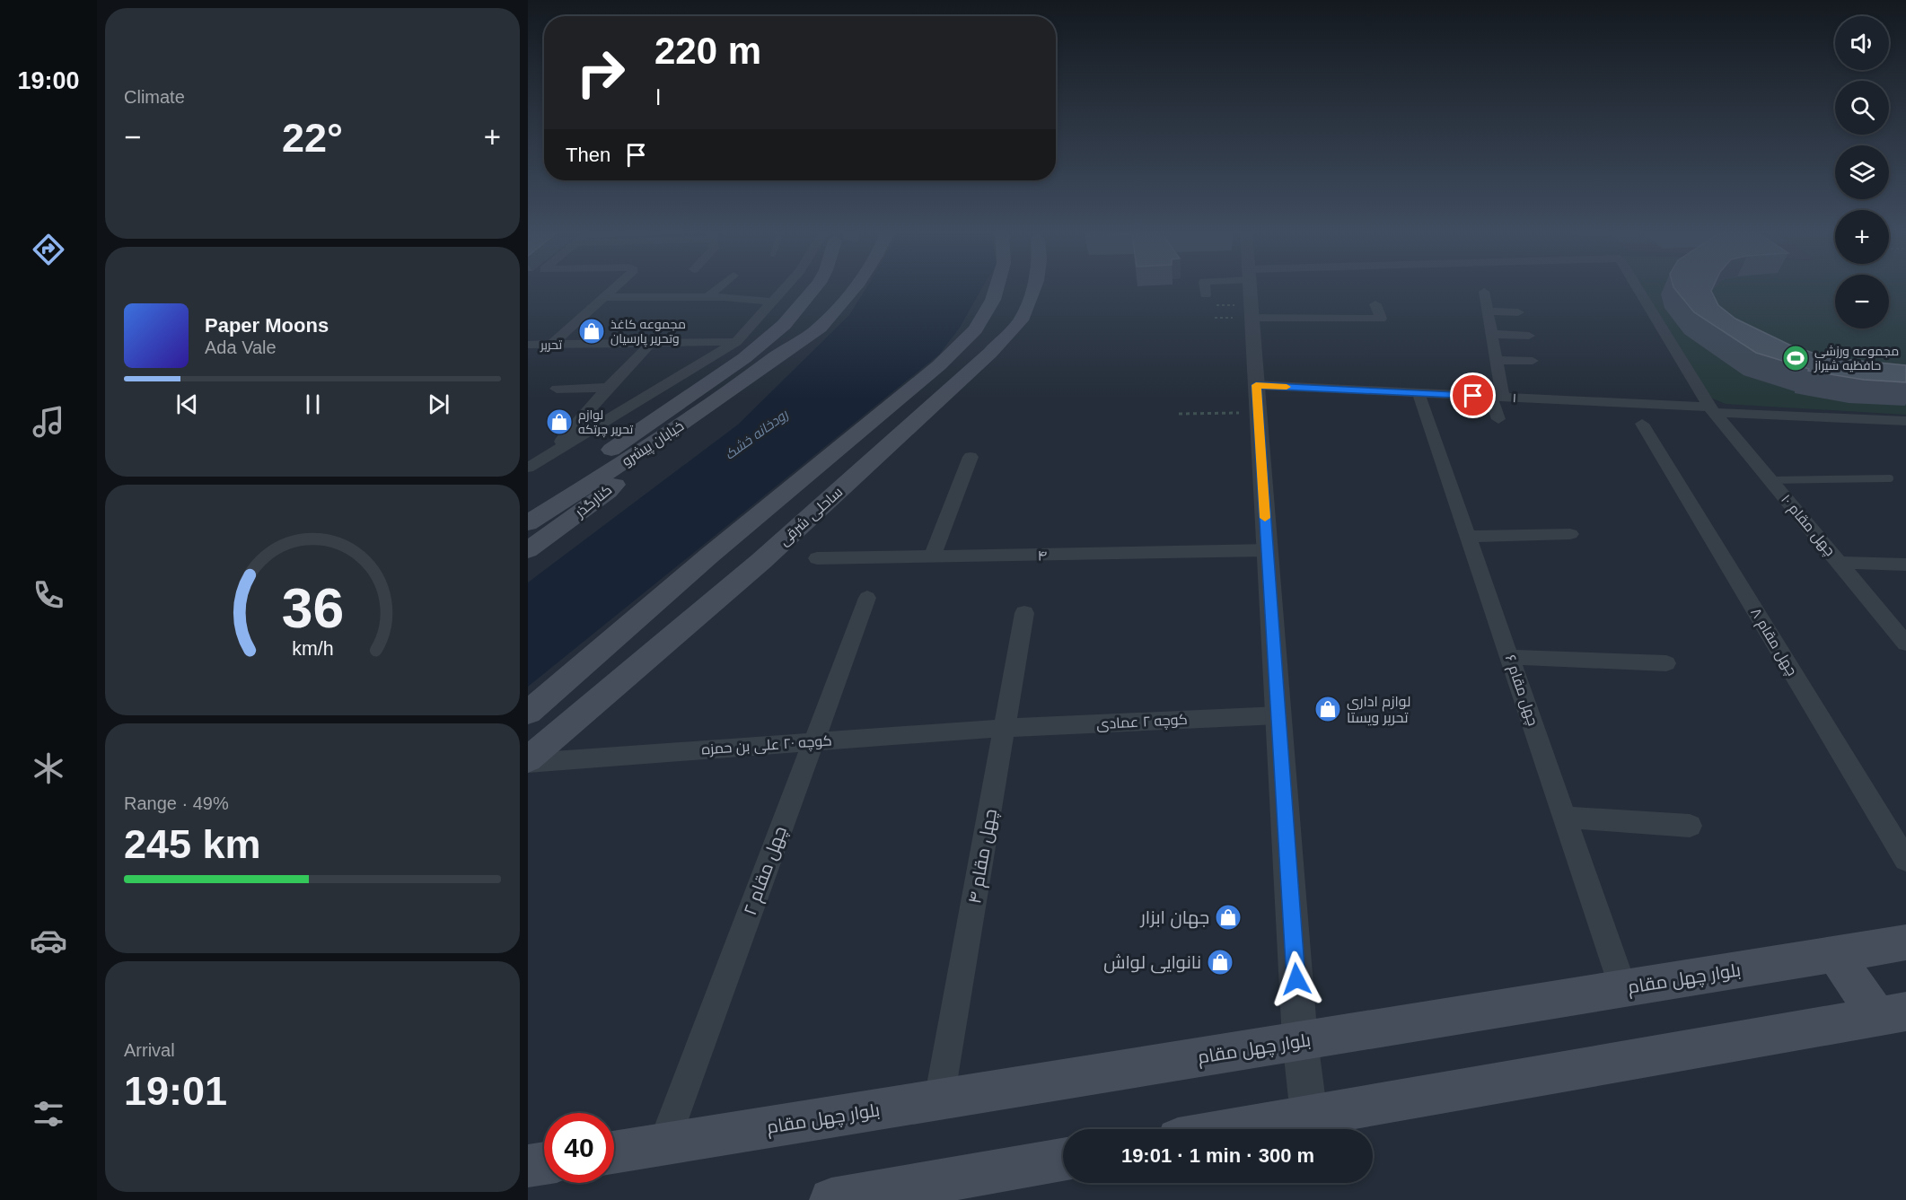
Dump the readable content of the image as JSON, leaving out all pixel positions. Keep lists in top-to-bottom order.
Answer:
{
  "streets": {
    "main road": [
      "خیابان پیشرو",
      "کنارگذر",
      "ساحلی شرقی",
      "بلوار چهل مقام"
    ],
    "street": [
      "تحریر",
      "۱",
      "چهل مقام ۱۰",
      "۴",
      "چهل مقام ۸",
      "چهل مقام ۶",
      "کوچه ۲ عمادی",
      "کوچه ۲۰ علی بن حمزه",
      "چهل مقام ۴",
      "چهل مقام ۲"
    ]
  },
  "crossings": [
    ["۱", "چهل مقام ۱۰"],
    ["۱", "چهل مقام ۶"],
    ["خیابان پیشرو", "کنارگذر"],
    ["ساحلی شرقی", "کوچه ۲۰ علی بن حمزه"],
    ["چهل مقام ۶", "بلوار چهل مقام"],
    ["کوچه ۲ عمادی", "کوچه ۲۰ علی بن حمزه"],
    ["کوچه ۲ عمادی", "چهل مقام ۴"],
    ["کوچه ۲۰ علی بن حمزه", "چهل مقام ۴"],
    ["کوچه ۲۰ علی بن حمزه", "چهل مقام ۲"],
    ["چهل مقام ۴", "بلوار چهل مقام"],
    ["چهل مقام ۲", "بلوار چهل مقام"]
  ],
  "water": ["رودخانه خشک"],
  "places": {
    "shop": [
      "مجموعه کاغذ وتحریر پارسیان",
      "لوازم تحریر چرتکه",
      "لوازم اداری تحریر ویستا",
      "جهان ابزار",
      "نانوایی لواش"
    ],
    "sports": ["مجموعه ورزشی حافظیه شیراز"]
  },
  "page": {
    "tabs": "19:00",
    "tile": [
      "Climate",
      ["Range · 49%", "245 km"],
      ["Arrival", "19:01"]
    ],
    "map_buttons": ["+", "−"],
    "turn": ["220 m", "۱"],
    "heat": ["−", "22°", "+"],
    "then": "Then",
    "song": ["Paper Moons", "Ada Vale"],
    "limit": "40",
    "trip": "19:01 · 1 min · 300 m",
    "gauge": ["36", "km/h"]
  }
}
